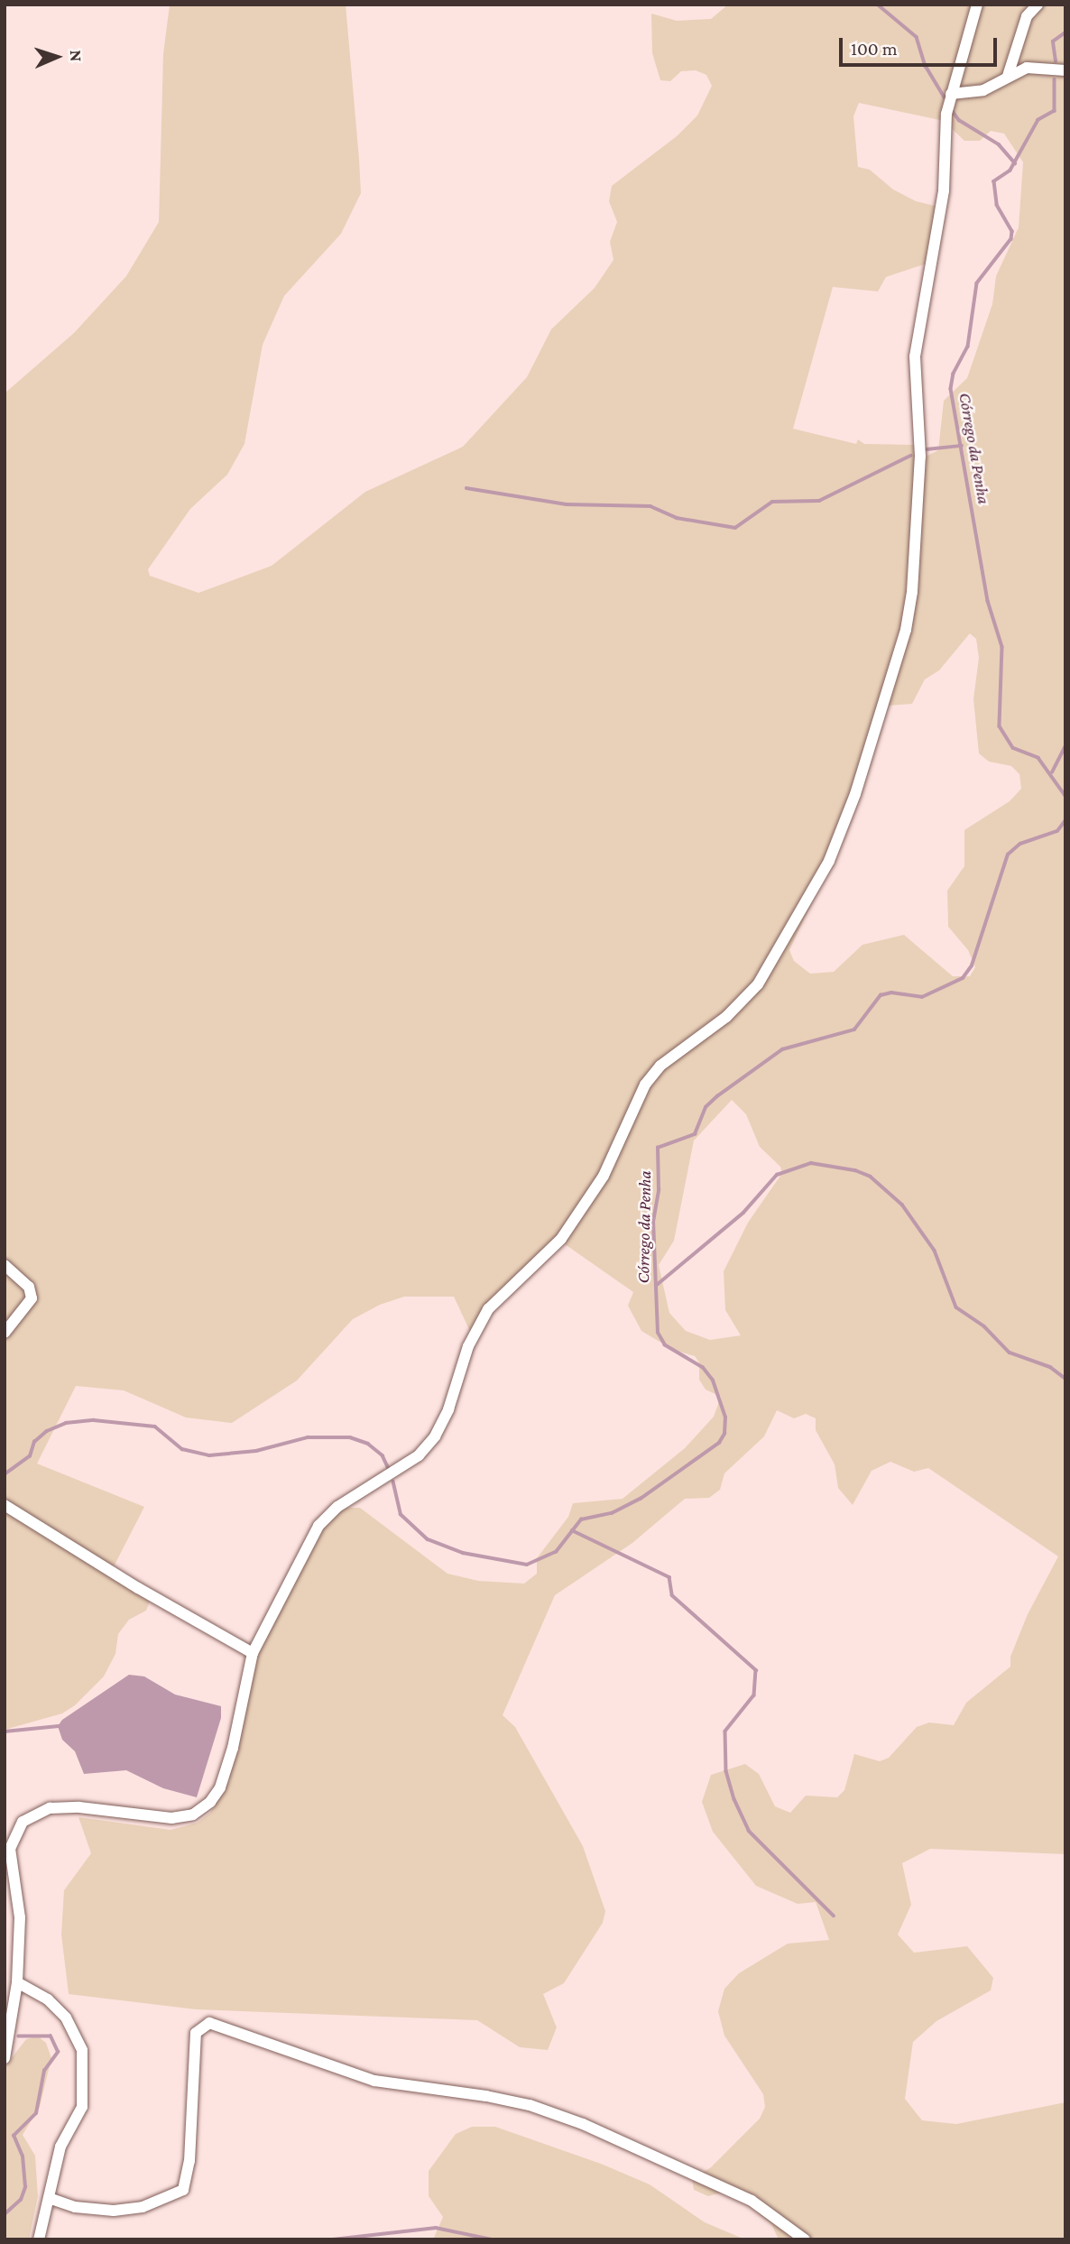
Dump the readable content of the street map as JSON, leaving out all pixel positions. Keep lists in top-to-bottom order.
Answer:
{
  "water": ["Córrego da Penha"],
  "scale_bar": "100 m",
  "north": "right"
}
